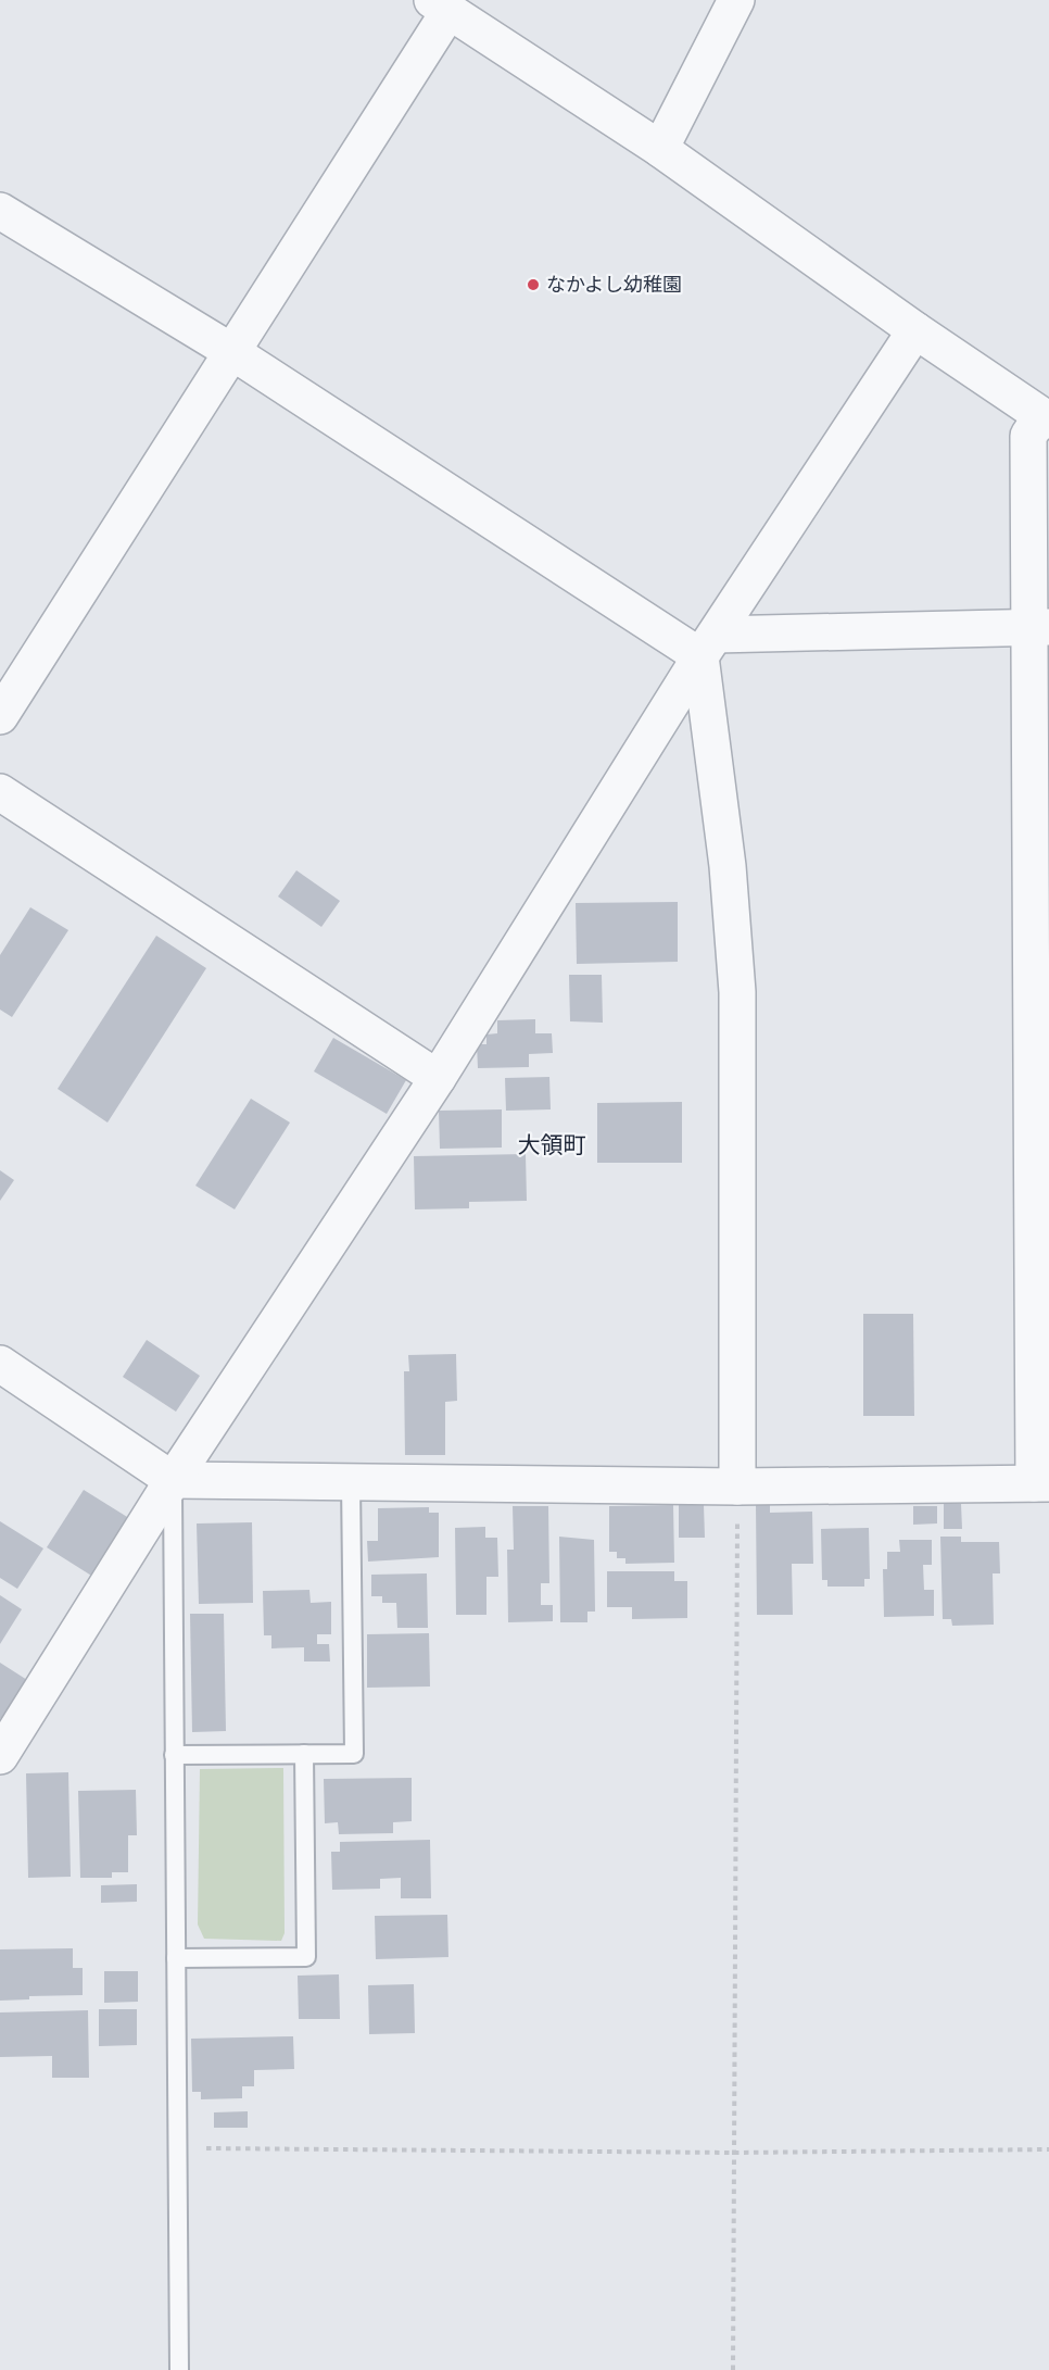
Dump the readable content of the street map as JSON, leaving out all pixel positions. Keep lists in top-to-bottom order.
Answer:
{
  "districts": ["大領町"],
  "places": ["なかよし幼稚園"]
}
